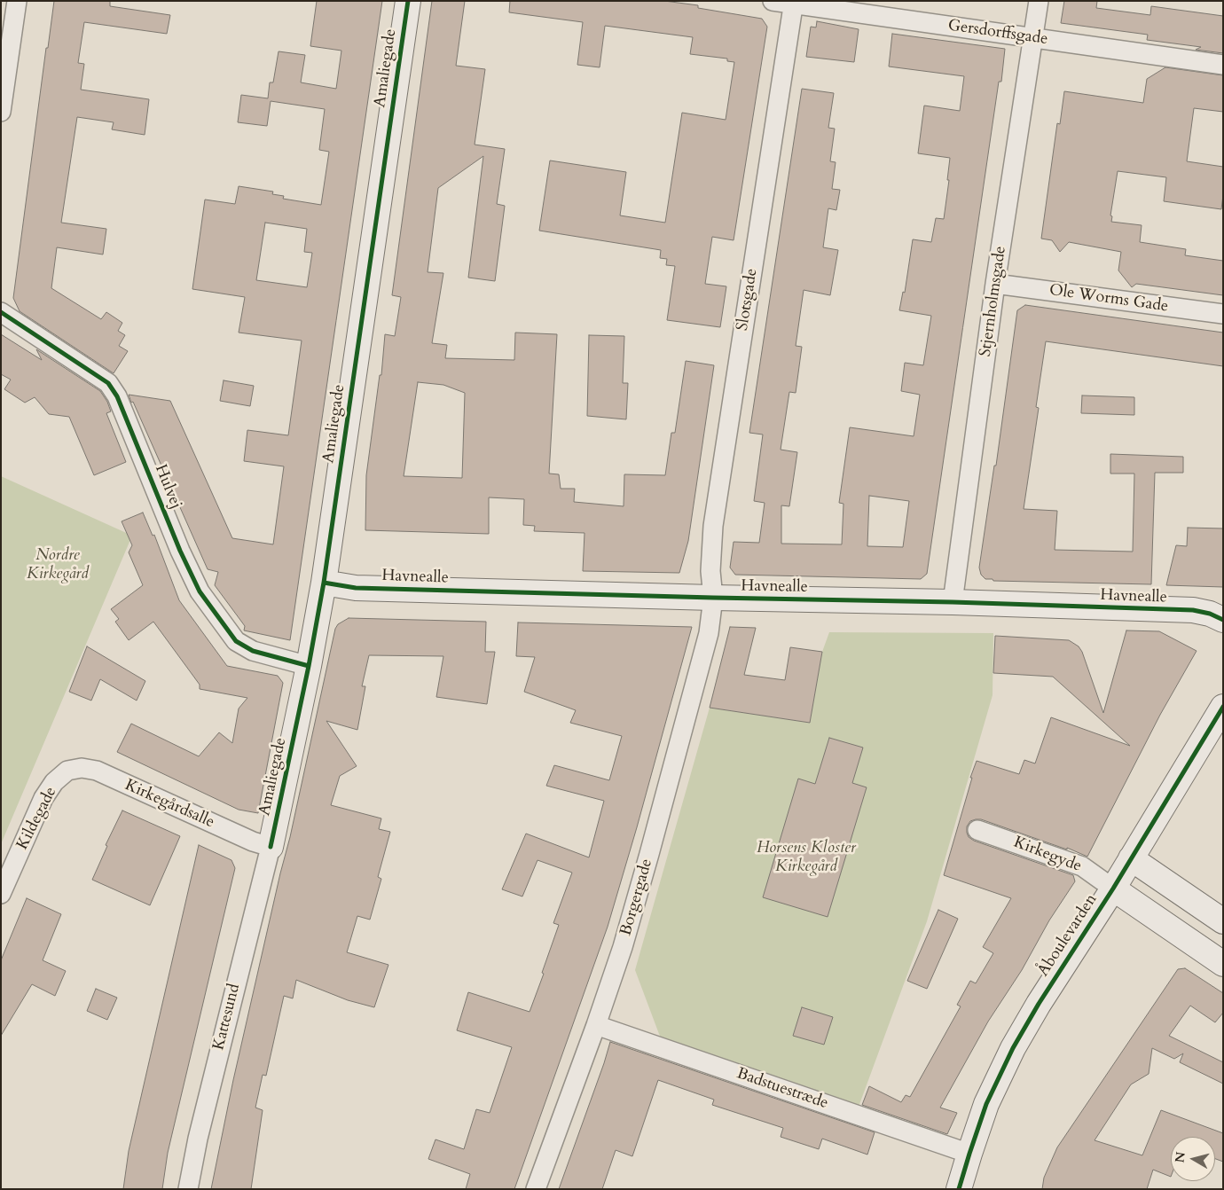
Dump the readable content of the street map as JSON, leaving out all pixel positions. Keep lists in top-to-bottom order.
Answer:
{
  "streets": {
    "street": [
      "Gersdorffsgade",
      "Amaliegade",
      "Ole Worms Gade",
      "Slotsgade",
      "Stjernholmsgade",
      "Hulvej",
      "Havnealle",
      "Kirkegårdsalle",
      "Kildegade",
      "Kirkegyde",
      "Borgergade",
      "Åboulevarden",
      "Kattesund",
      "Badstuestræde"
    ]
  },
  "crossings": [
    ["Gersdorffsgade", "Slotsgade"],
    ["Gersdorffsgade", "Stjernholmsgade"],
    ["Amaliegade", "Hulvej"],
    ["Amaliegade", "Havnealle"],
    ["Amaliegade", "Kirkegårdsalle"],
    ["Amaliegade", "Kattesund"],
    ["Ole Worms Gade", "Stjernholmsgade"],
    ["Slotsgade", "Havnealle"],
    ["Slotsgade", "Borgergade"],
    ["Stjernholmsgade", "Havnealle"],
    ["Havnealle", "Borgergade"],
    ["Kirkegårdsalle", "Kildegade"],
    ["Kirkegårdsalle", "Kattesund"],
    ["Kirkegyde", "Åboulevarden"],
    ["Borgergade", "Badstuestræde"],
    ["Åboulevarden", "Badstuestræde"]
  ],
  "parks": ["Nordre Kirkegård", "Horsens Kloster Kirkegård"],
  "north": "left"
}
